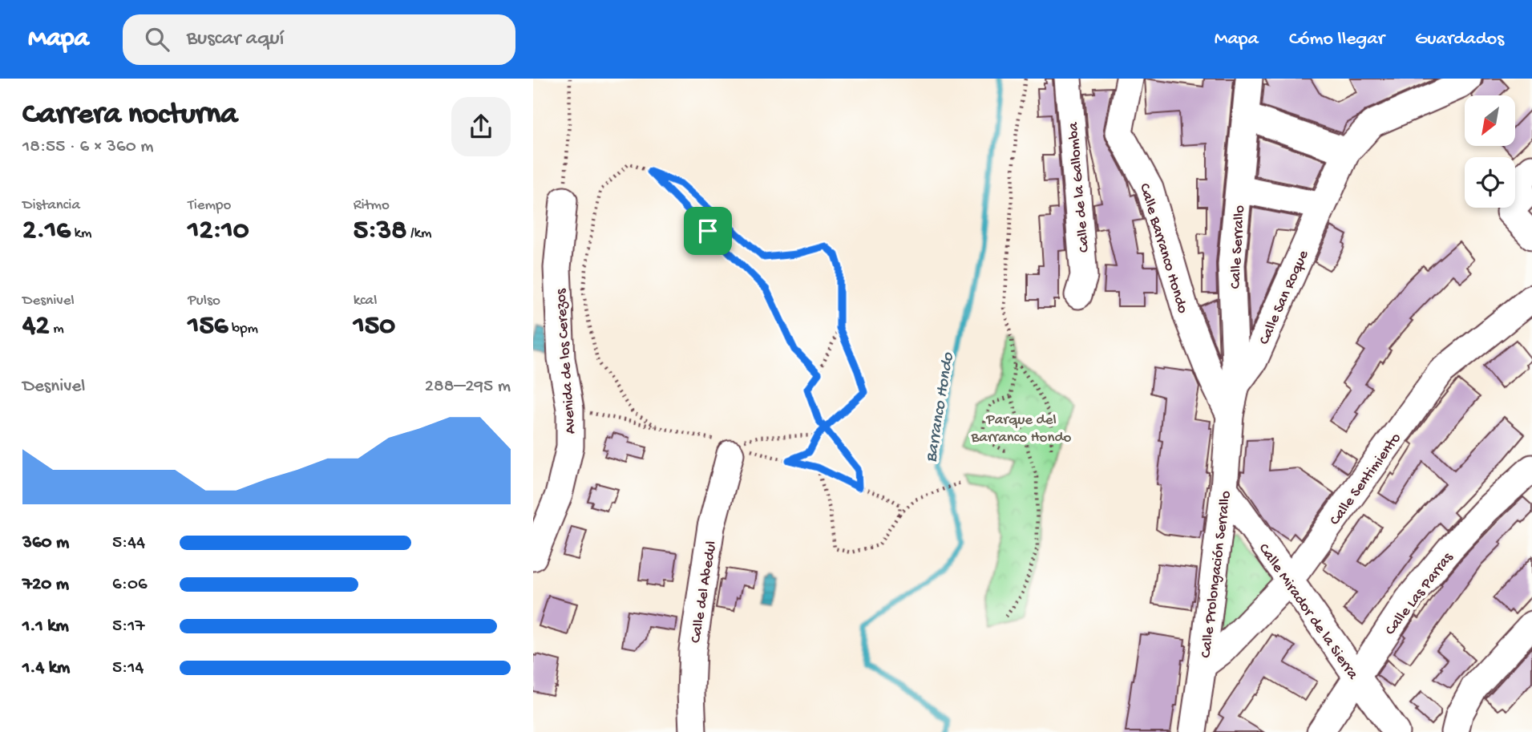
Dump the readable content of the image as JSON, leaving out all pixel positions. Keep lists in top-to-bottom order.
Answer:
{
  "streets": {
    "street": [
      "Calle de la Gallomba",
      "Calle Serrallo",
      "Calle Barranco Hondo",
      "Calle San Roque",
      "Avenida de los Cerezos",
      "Calle Sentimiento",
      "Calle Prolongación Serrallo",
      "Calle del Abedul",
      "Calle Las Parras",
      "Calle Mirador de la Sierra"
    ]
  },
  "crossings": [
    ["Calle Serrallo", "Calle Barranco Hondo"],
    ["Calle Serrallo", "Calle San Roque"],
    ["Calle Serrallo", "Calle Prolongación Serrallo"],
    ["Calle Barranco Hondo", "Calle Prolongación Serrallo"],
    ["Calle Sentimiento", "Calle Prolongación Serrallo"],
    ["Calle Sentimiento", "Calle Mirador de la Sierra"],
    ["Calle Prolongación Serrallo", "Calle Mirador de la Sierra"],
    ["Calle Las Parras", "Calle Mirador de la Sierra"]
  ],
  "water": ["Barranco Hondo"],
  "parks": ["Parque del Barranco Hondo"],
  "north": "bottom left",
  "page": {
    "header": "Mapa",
    "search": "Buscar aquí",
    "nav": ["Mapa", "Cómo llegar", "Guardados"],
    "heading": ["Carrera nocturna", "18:55 · 6 × 360 m"],
    "stats": [
      ["Distancia", "2.16 km"],
      ["Tiempo", "12:10"],
      ["Ritmo", "5:38 /km"],
      ["Desnivel", "42 m"],
      ["Pulso", "156 bpm"],
      ["kcal", "150"]
    ],
    "chart": ["Desnivel", "288–295 m"],
    "list": [
      {
        "name": "360 m",
        "note": "5:44"
      },
      {
        "name": "720 m",
        "note": "6:06"
      },
      {
        "name": "1.1 km",
        "note": "5:17"
      },
      {
        "name": "1.4 km",
        "note": "5:14"
      }
    ]
  }
}
